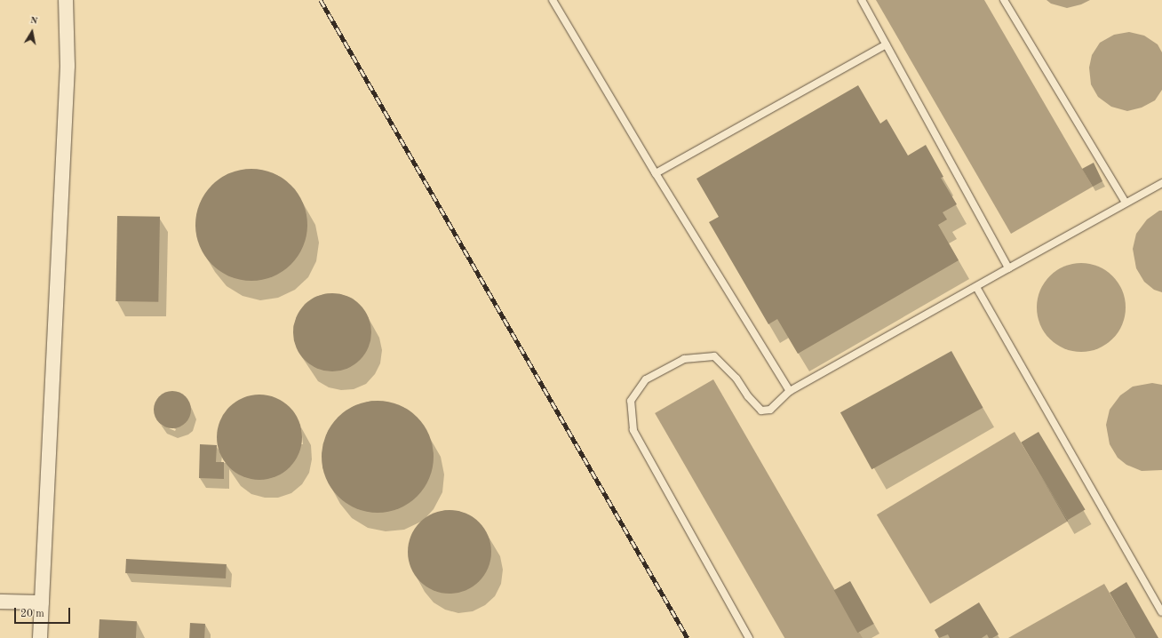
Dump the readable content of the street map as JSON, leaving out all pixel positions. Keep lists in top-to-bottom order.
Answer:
{
  "scale_bar": "20 m",
  "north": "top"
}
